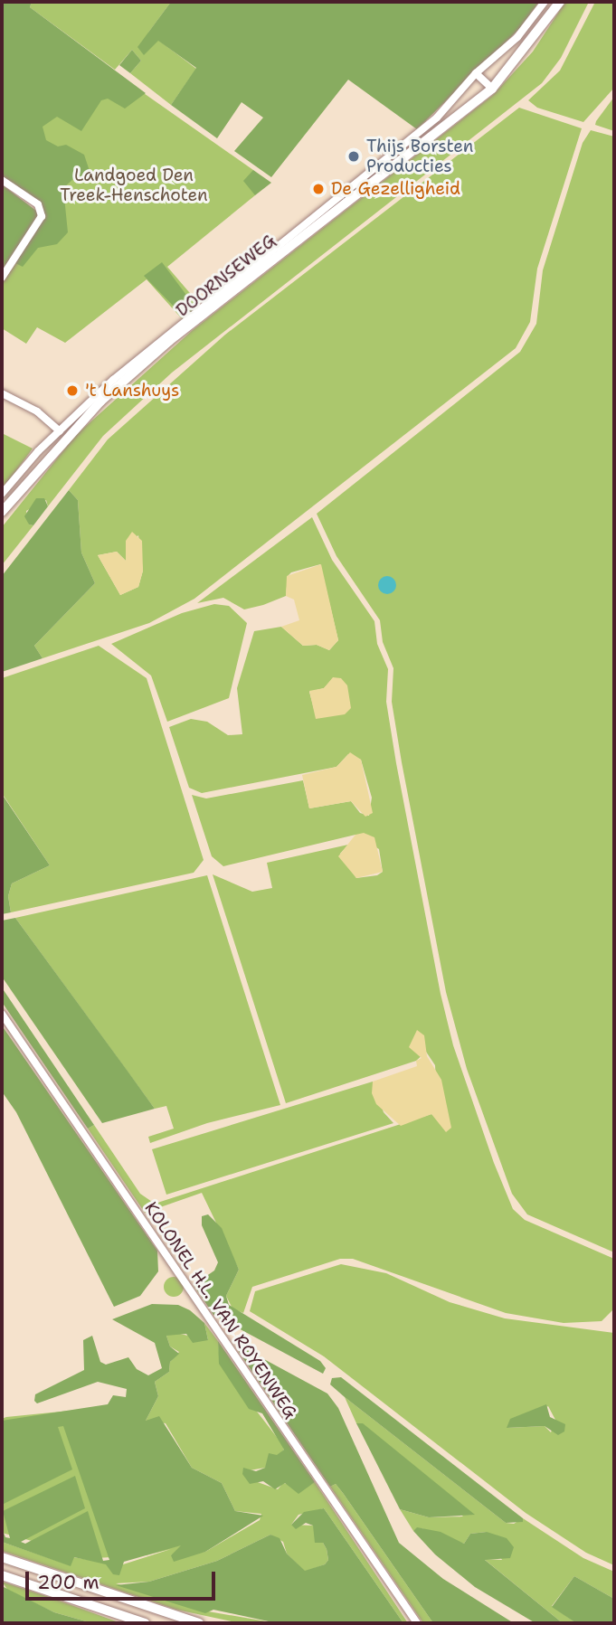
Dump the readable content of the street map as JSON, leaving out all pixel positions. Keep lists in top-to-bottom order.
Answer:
{
  "streets": {
    "main road": ["DOORNSEWEG"],
    "street": ["KOLONEL H.L. VAN ROYENWEG"]
  },
  "parks": ["Landgoed Den Treek-Henschoten"],
  "places": ["Thijs Borsten Producties", "De Gezelligheid", "'t Lanshuys"],
  "scale_bar": "200 m"
}
